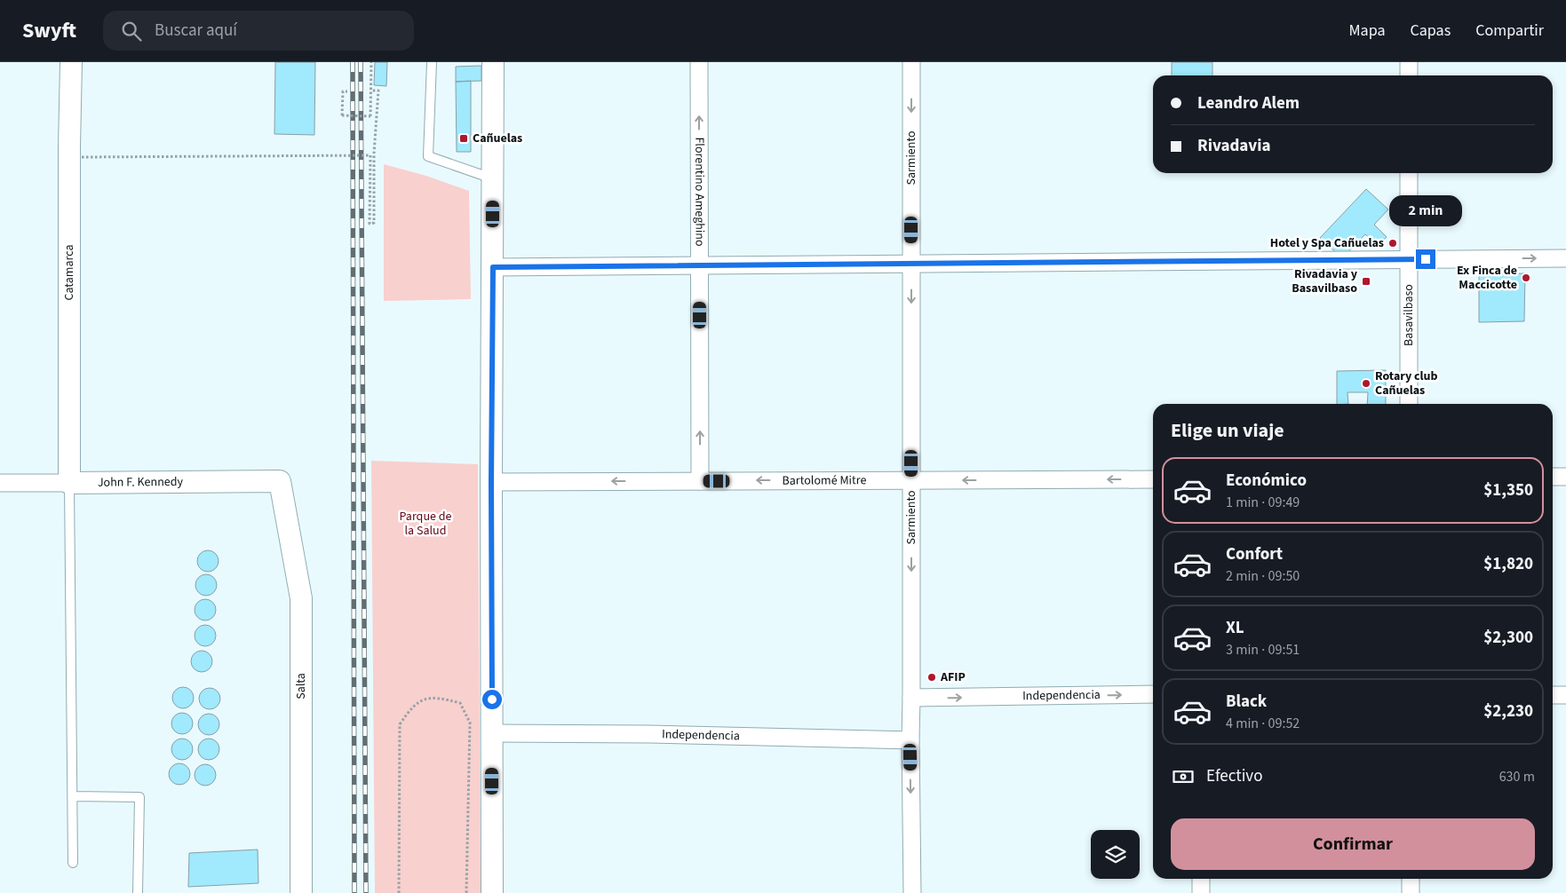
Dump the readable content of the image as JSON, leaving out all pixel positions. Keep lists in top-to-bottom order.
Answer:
{
  "streets": {
    "street": [
      "Sarmiento",
      "Florentino Ameghino",
      "Catamarca",
      "Basavilbaso",
      "Bartolomé Mitre",
      "John F. Kennedy",
      "Salta",
      "Independencia"
    ]
  },
  "crossings": [
    ["Sarmiento", "Bartolomé Mitre"],
    ["Sarmiento", "Independencia"],
    ["Florentino Ameghino", "Bartolomé Mitre"],
    ["Catamarca", "John F. Kennedy"],
    ["John F. Kennedy", "Salta"]
  ],
  "one_way": [
    "Sarmiento",
    "Florentino Ameghino",
    "Bartolomé Mitre",
    "Independencia"
  ],
  "parks": ["Parque de la Salud"],
  "places": {
    "transit": ["Cañuelas", "Rivadavia y Basavilbaso"],
    "other": [
      "Hotel y Spa Cañuelas",
      "Ex Finca de Maccicotte",
      "Rotary club Cañuelas",
      "AFIP"
    ]
  },
  "page": {
    "header": "Swyft",
    "search": "Buscar aquí",
    "nav": ["Mapa", "Capas", "Compartir"],
    "banner": ["Leandro Alem", "Rivadavia"],
    "bubble": "2 min",
    "heading": "Elige un viaje",
    "list": [
      {
        "name": "Económico",
        "note": "1 min · 09:49",
        "value": "$1,350"
      },
      {
        "name": "Confort",
        "note": "2 min · 09:50",
        "value": "$1,820"
      },
      {
        "name": "XL",
        "note": "3 min · 09:51",
        "value": "$2,300"
      },
      {
        "name": "Black",
        "note": "4 min · 09:52",
        "value": "$2,230"
      }
    ],
    "pay": ["Efectivo", "630 m"],
    "buttons": "Confirmar"
  }
}
